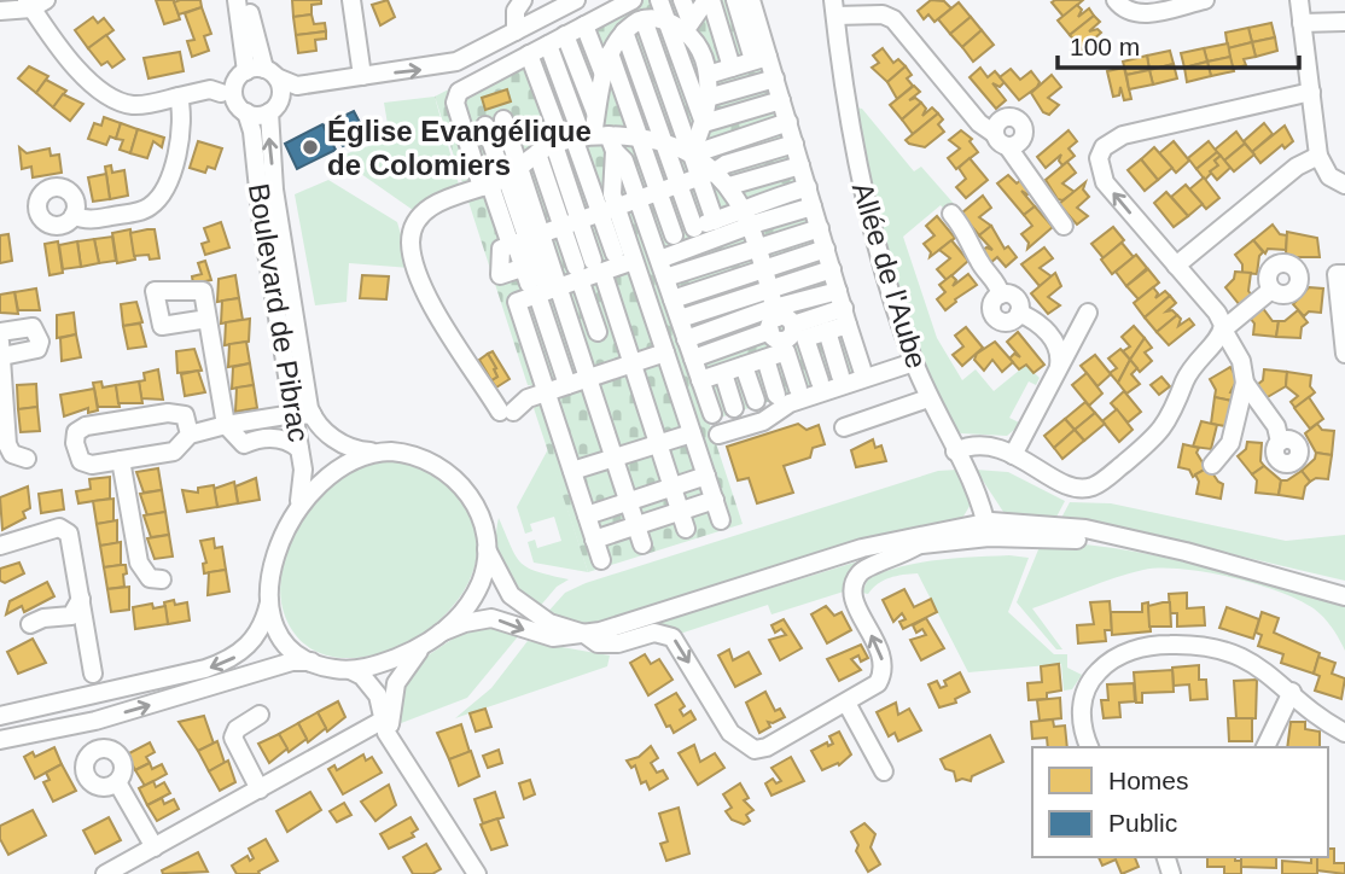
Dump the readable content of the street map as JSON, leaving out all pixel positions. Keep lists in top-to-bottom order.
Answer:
{
  "streets": {
    "street": ["Allée de l'Aube", "Boulevard de Pibrac"]
  },
  "places": ["Église Evangélique de Colomiers"],
  "legend": ["Homes", "Public"],
  "scale_bar": "100 m"
}
